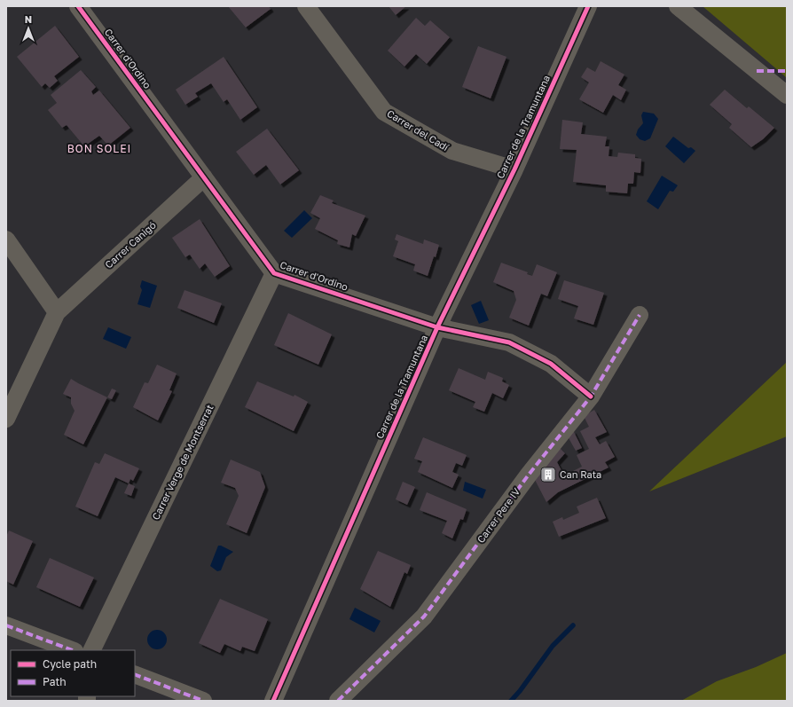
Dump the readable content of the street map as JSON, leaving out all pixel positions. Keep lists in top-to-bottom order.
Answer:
{
  "streets": {
    "street": [
      "Carrer d'Ordino",
      "Carrer de la Tramuntana",
      "Carrer del Cadí",
      "Carrer Canigó",
      "Carrer Verge de Montserrat",
      "Carrer Pere IV"
    ]
  },
  "crossings": [
    ["Carrer d'Ordino", "Carrer de la Tramuntana"],
    ["Carrer d'Ordino", "Carrer Canigó"],
    ["Carrer d'Ordino", "Carrer Verge de Montserrat"],
    ["Carrer d'Ordino", "Carrer Pere IV"],
    ["Carrer de la Tramuntana", "Carrer del Cadí"]
  ],
  "districts": ["BON SOLEI"],
  "places": {
    "building": ["Can Rata"]
  },
  "legend": ["Cycle path", "Path"],
  "north": "top"
}
